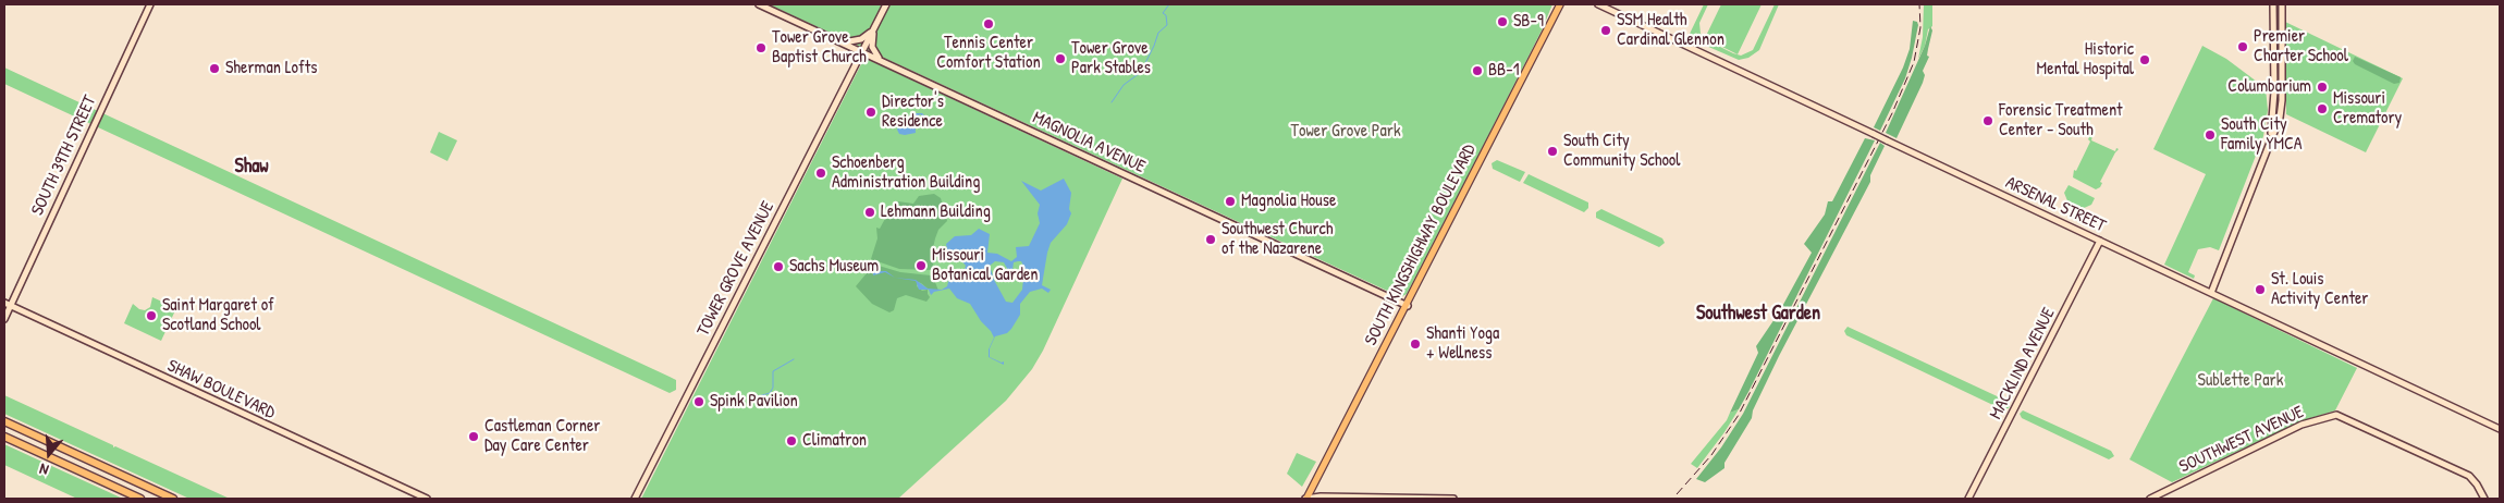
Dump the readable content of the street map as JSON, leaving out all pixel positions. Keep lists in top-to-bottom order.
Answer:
{
  "streets": {
    "main road": ["SOUTH KINGSHIGHWAY BOULEVARD"],
    "street": [
      "MAGNOLIA AVENUE",
      "SOUTH 39TH STREET",
      "ARSENAL STREET",
      "TOWER GROVE AVENUE",
      "MACKLIND AVENUE",
      "SHAW BOULEVARD",
      "SOUTHWEST AVENUE"
    ]
  },
  "crossings": [
    ["MAGNOLIA AVENUE", "SOUTH KINGSHIGHWAY BOULEVARD"],
    ["MAGNOLIA AVENUE", "TOWER GROVE AVENUE"],
    ["SOUTH 39TH STREET", "SHAW BOULEVARD"],
    ["ARSENAL STREET", "MACKLIND AVENUE"]
  ],
  "districts": ["Shaw", "Southwest Garden"],
  "parks": ["Tower Grove Park", "Sublette Park"],
  "places": [
    "SB-9",
    "Tennis Center Comfort Station",
    "SSM Health Cardinal Glennon",
    "Premier Charter School",
    "Tower Grove Baptist Church",
    "Tower Grove Park Stables",
    "Historic Mental Hospital",
    "Sherman Lofts",
    "BB-1",
    "Columbarium",
    "Missouri Crematory",
    "Director's Residence",
    "Forensic Treatment Center - South",
    "South City Family YMCA",
    "South City Community School",
    "Schoenberg Administration Building",
    "Magnolia House",
    "Lehmann Building",
    "Southwest Church of the Nazarene",
    "Missouri Botanical Garden",
    "Sachs Museum",
    "St. Louis Activity Center",
    "Saint Margaret of Scotland School",
    "Shanti Yoga + Wellness",
    "Spink Pavilion",
    "Castleman Corner Day Care Center",
    "Climatron"
  ],
  "north": "bottom"
}
